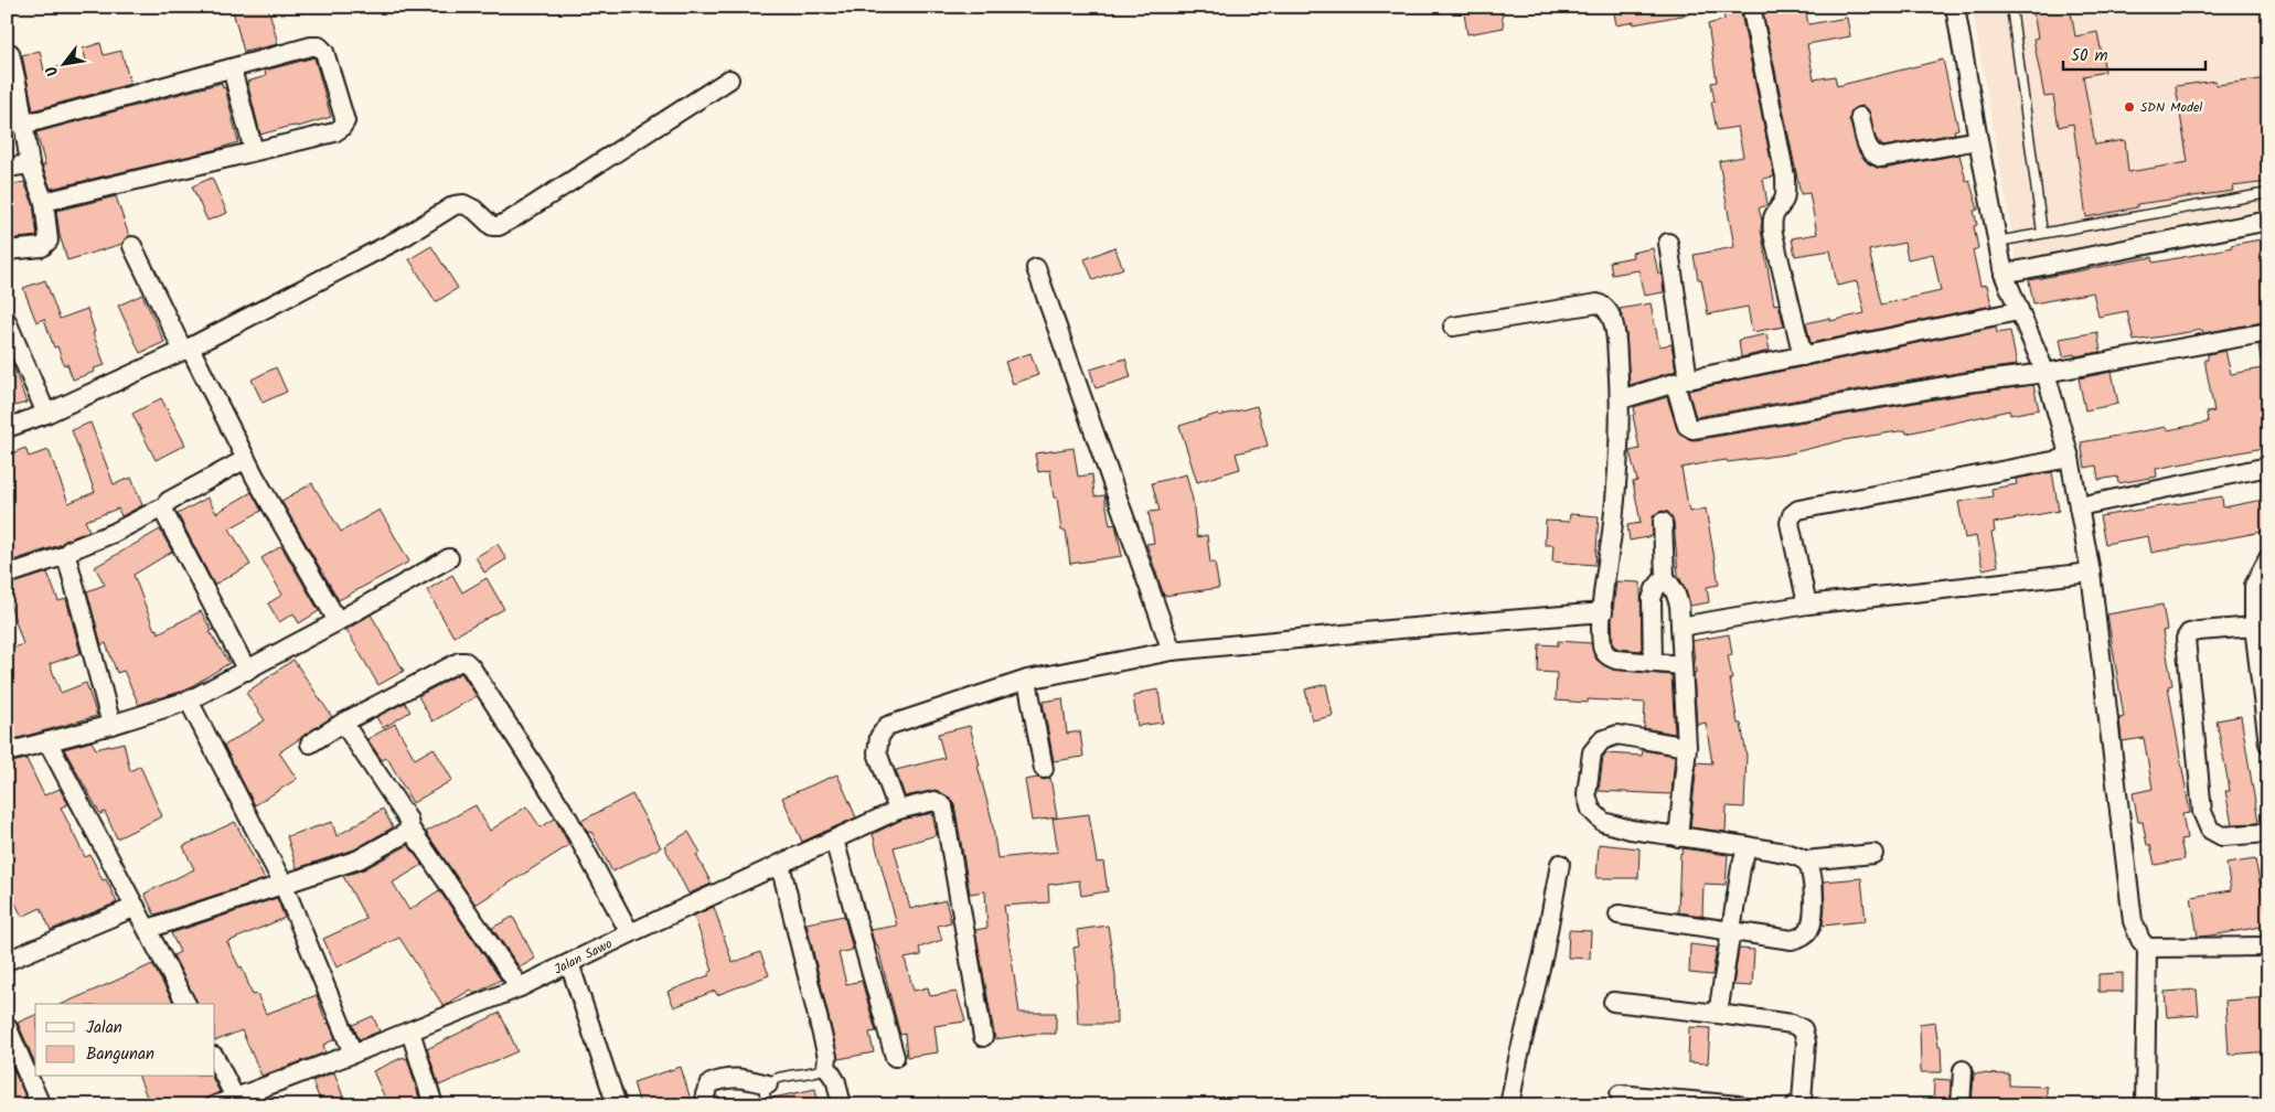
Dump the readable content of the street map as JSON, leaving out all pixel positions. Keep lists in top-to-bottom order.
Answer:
{
  "streets": {
    "street": ["Jalan Sawo"]
  },
  "places": ["SDN Model"],
  "legend": ["Jalan", "Bangunan"],
  "scale_bar": "50 m",
  "north": "bottom left"
}
